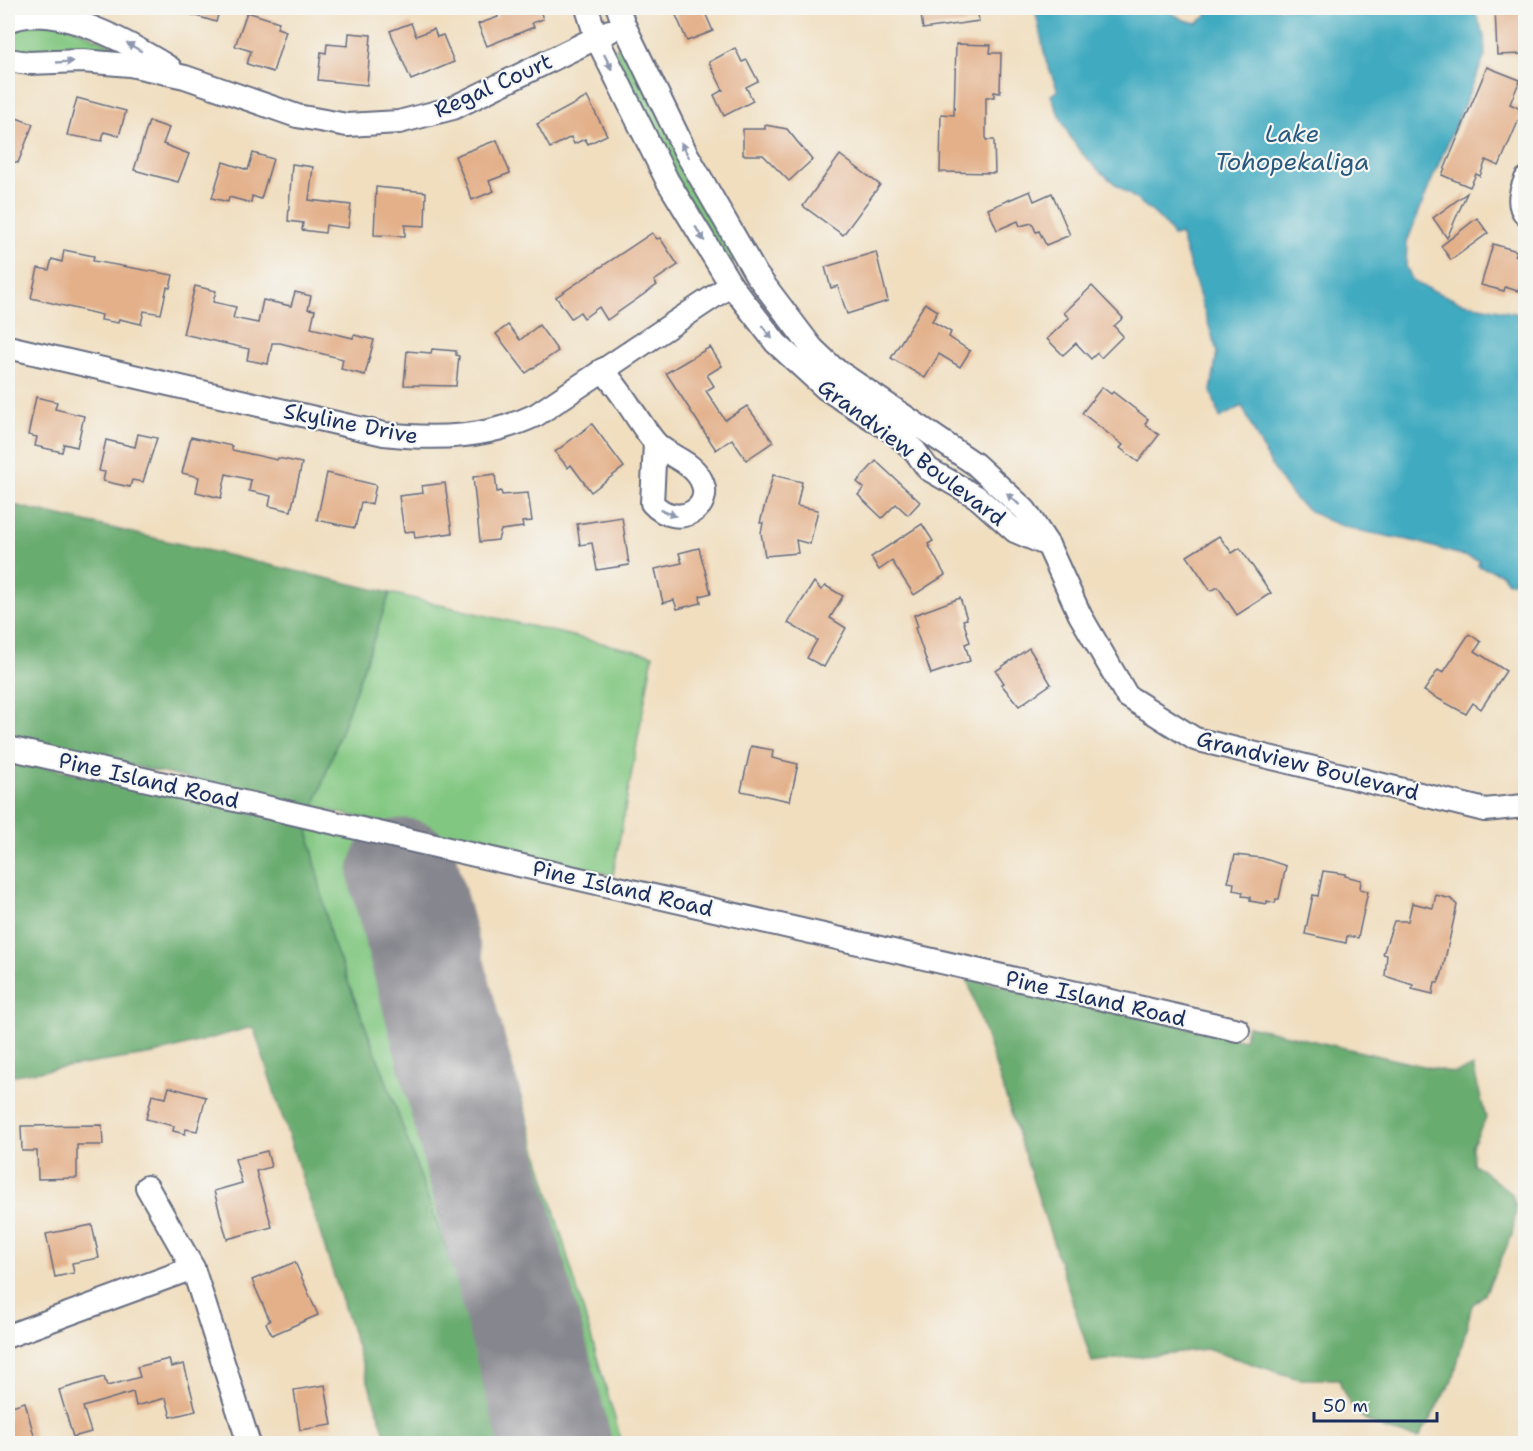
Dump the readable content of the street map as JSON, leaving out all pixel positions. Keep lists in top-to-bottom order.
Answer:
{
  "streets": {
    "street": [
      "Regal Court",
      "Skyline Drive",
      "Grandview Boulevard",
      "Pine Island Road"
    ]
  },
  "crossings": [
    ["Regal Court", "Grandview Boulevard"],
    ["Skyline Drive", "Grandview Boulevard"]
  ],
  "water": ["Lake Tohopekaliga"],
  "scale_bar": "50 m"
}
